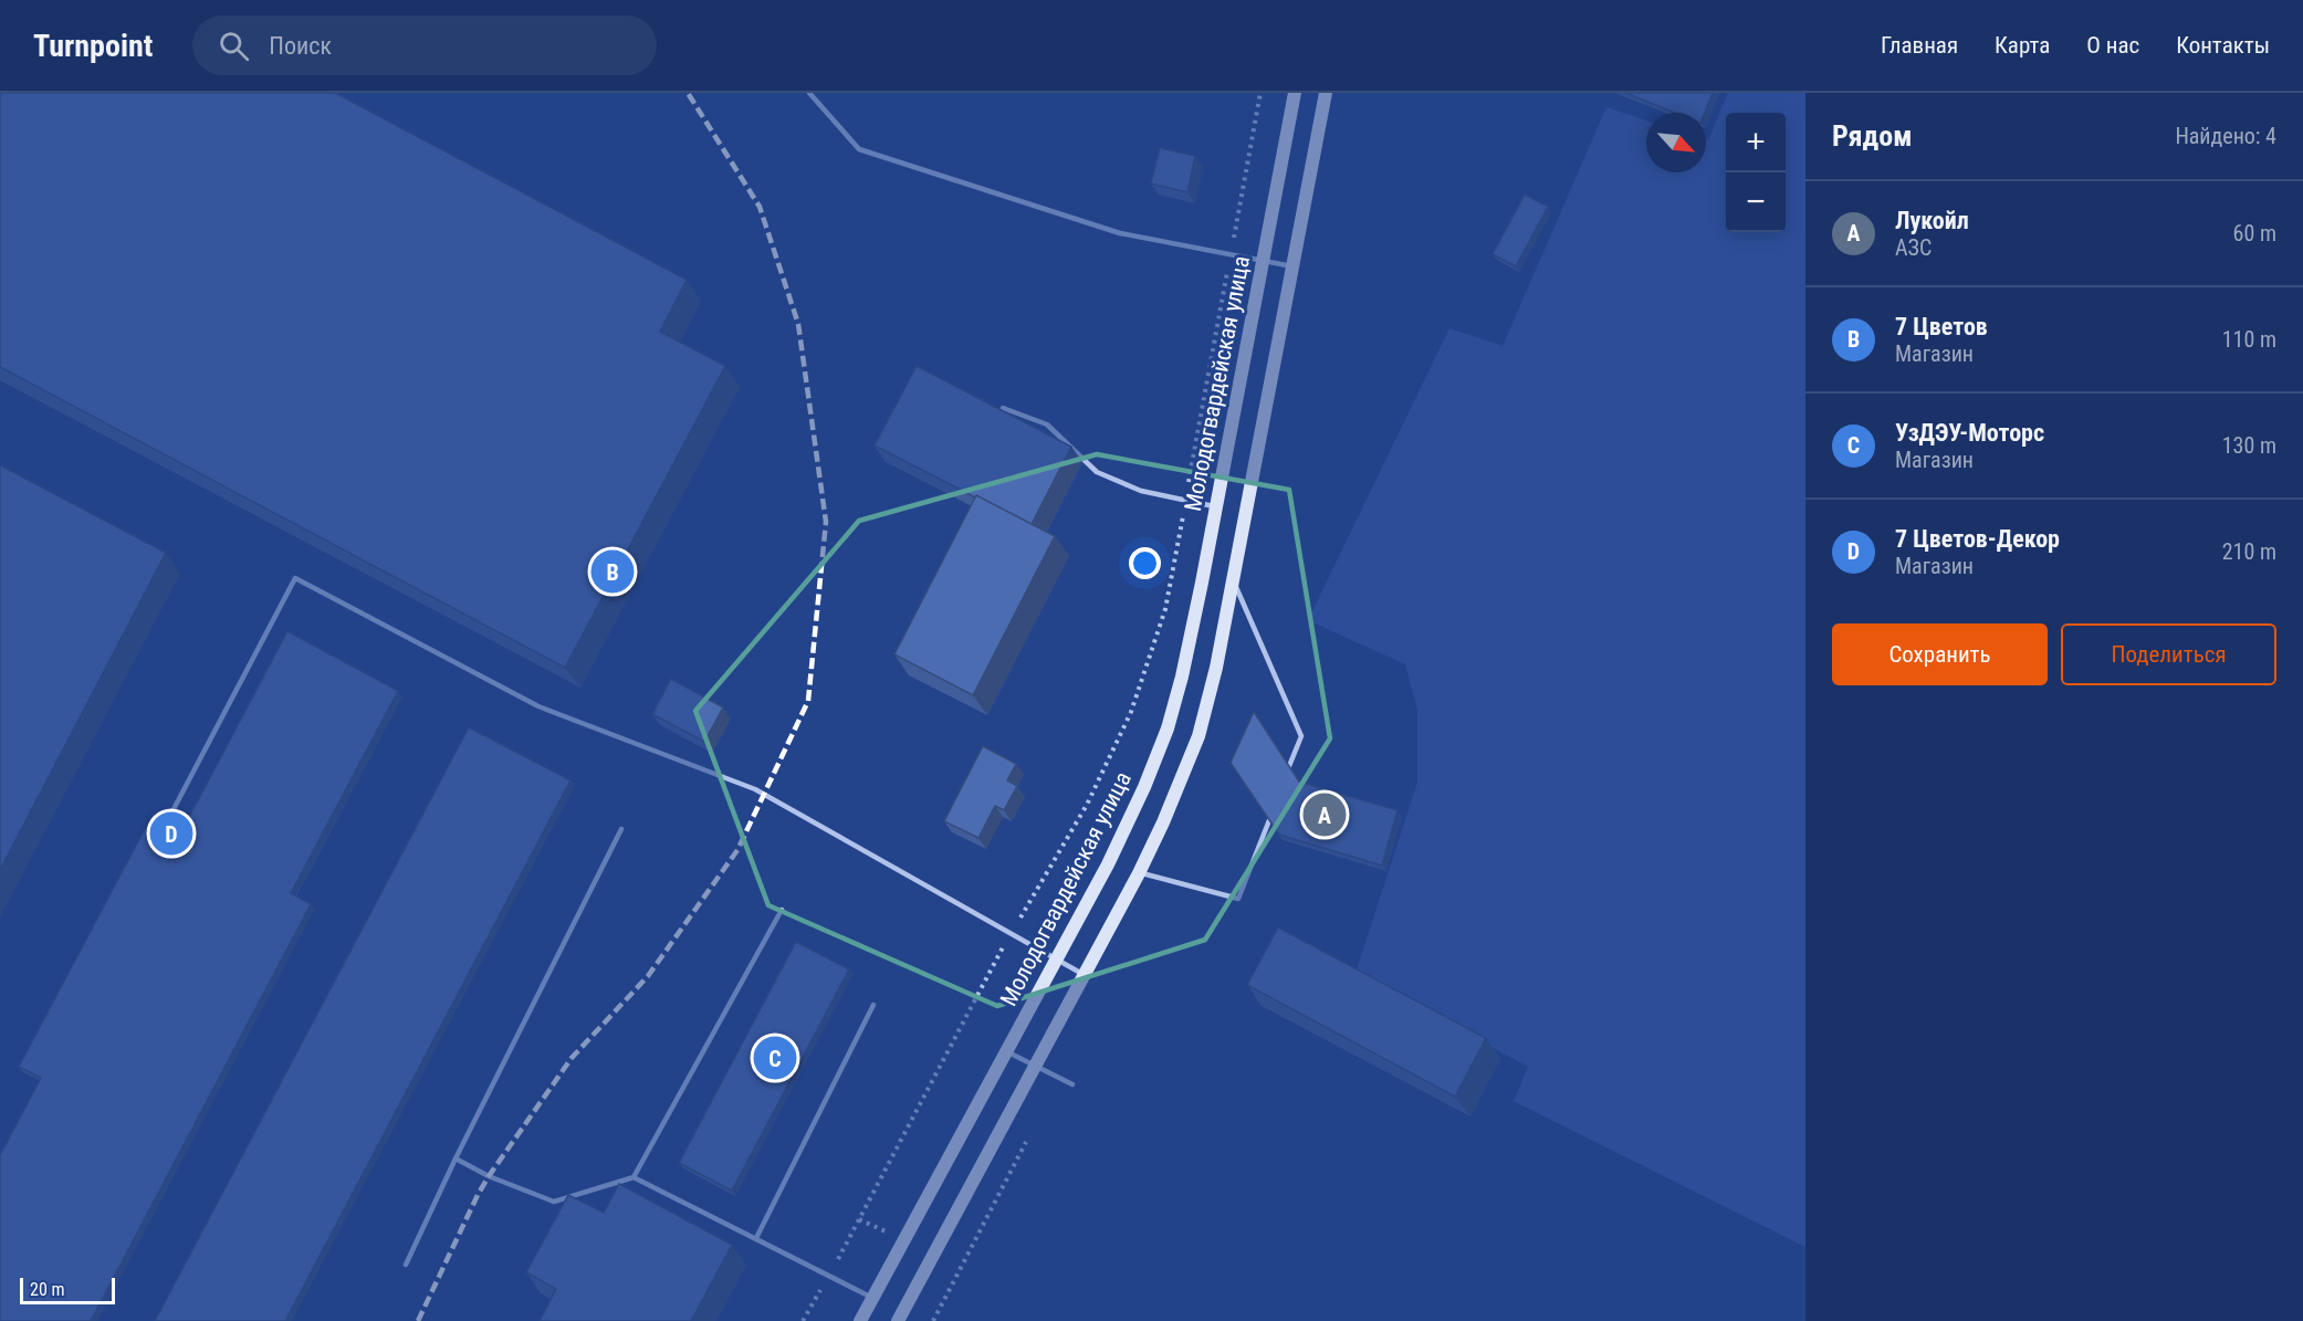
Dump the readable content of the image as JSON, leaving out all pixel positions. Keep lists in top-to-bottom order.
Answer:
{
  "streets": {
    "main road": ["Молодогвардейская улица"]
  },
  "scale_bar": "20 m",
  "north": "bottom right",
  "page": {
    "header": "Turnpoint",
    "search": "Поиск",
    "nav": [
      "Главная",
      "Карта",
      "О нас",
      "Контакты"
    ],
    "heading": ["Рядом", "Найдено: 4"],
    "map_buttons": ["+", "−"],
    "list": [
      {
        "mark": "A",
        "name": "Лукойл",
        "note": "АЗС",
        "value": "60 m"
      },
      {
        "mark": "B",
        "name": "7 Цветов",
        "note": "Магазин",
        "value": "110 m"
      },
      {
        "mark": "C",
        "name": "УзДЭУ-Моторс",
        "note": "Магазин",
        "value": "130 m"
      },
      {
        "mark": "D",
        "name": "7 Цветов-Декор",
        "note": "Магазин",
        "value": "210 m"
      }
    ],
    "pins": [
      "B",
      "A",
      "D",
      "C"
    ],
    "buttons": ["Сохранить", "Поделиться"],
    "scale": "20 m"
  }
}
